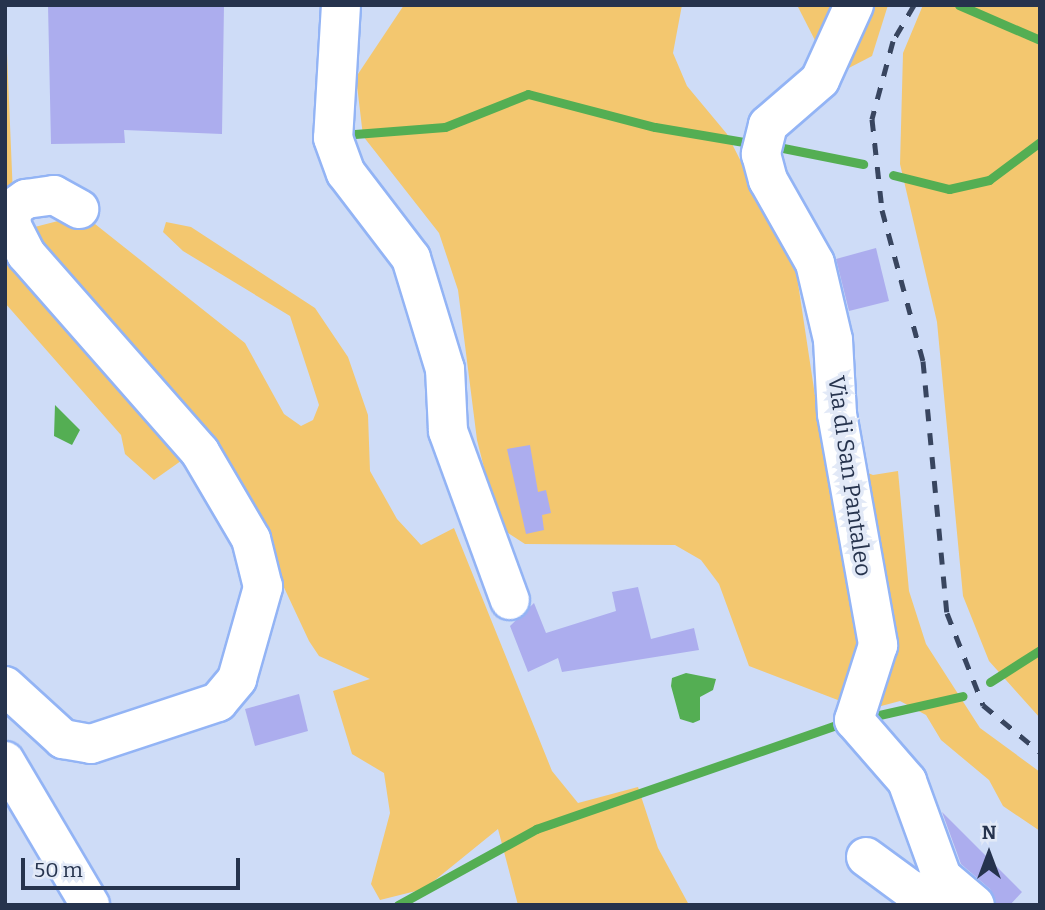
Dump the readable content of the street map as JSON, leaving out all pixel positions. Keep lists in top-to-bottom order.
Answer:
{
  "streets": {
    "street": ["Via di San Pantaleo"]
  },
  "scale_bar": "50 m",
  "north": "top"
}
